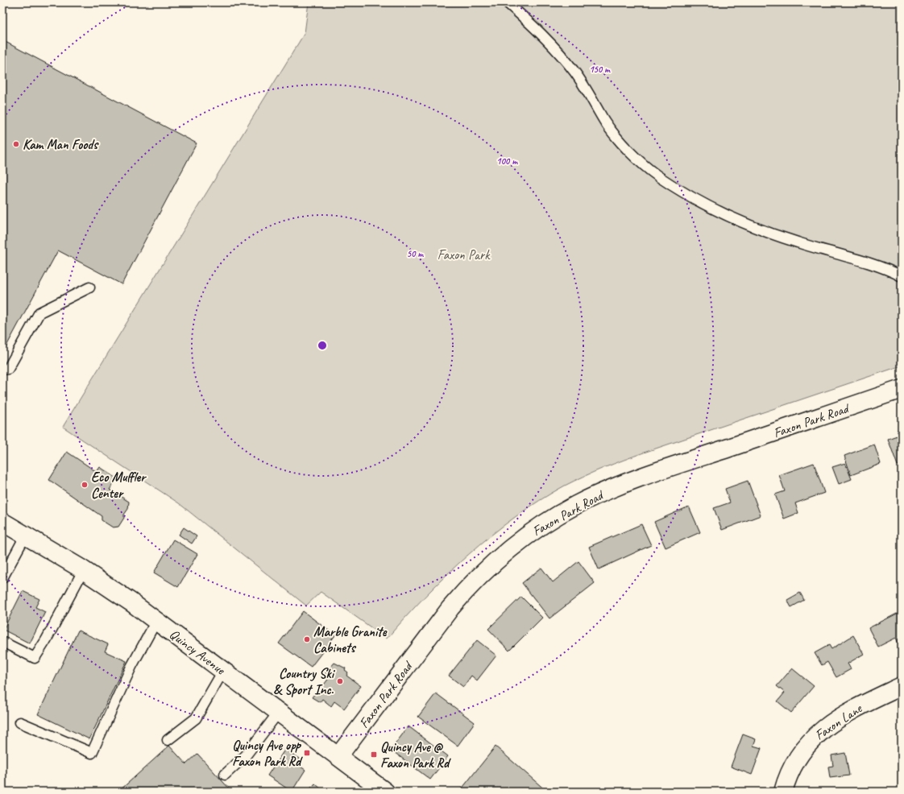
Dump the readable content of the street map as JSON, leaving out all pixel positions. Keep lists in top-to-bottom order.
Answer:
{
  "streets": {
    "street": ["Faxon Park Road", "Quincy Avenue", "Faxon Lane"]
  },
  "crossings": [
    ["Faxon Park Road", "Quincy Avenue"]
  ],
  "parks": ["Faxon Park"],
  "places": {
    "other": [
      "Kam Man Foods",
      "Eco Muffler Center",
      "Marble Granite Cabinets",
      "Country Ski & Sport Inc."
    ],
    "transit": ["Quincy Ave opp Faxon Park Rd", "Quincy Ave @ Faxon Park Rd"]
  },
  "rings": ["150 m", "100 m", "50 m"]
}
